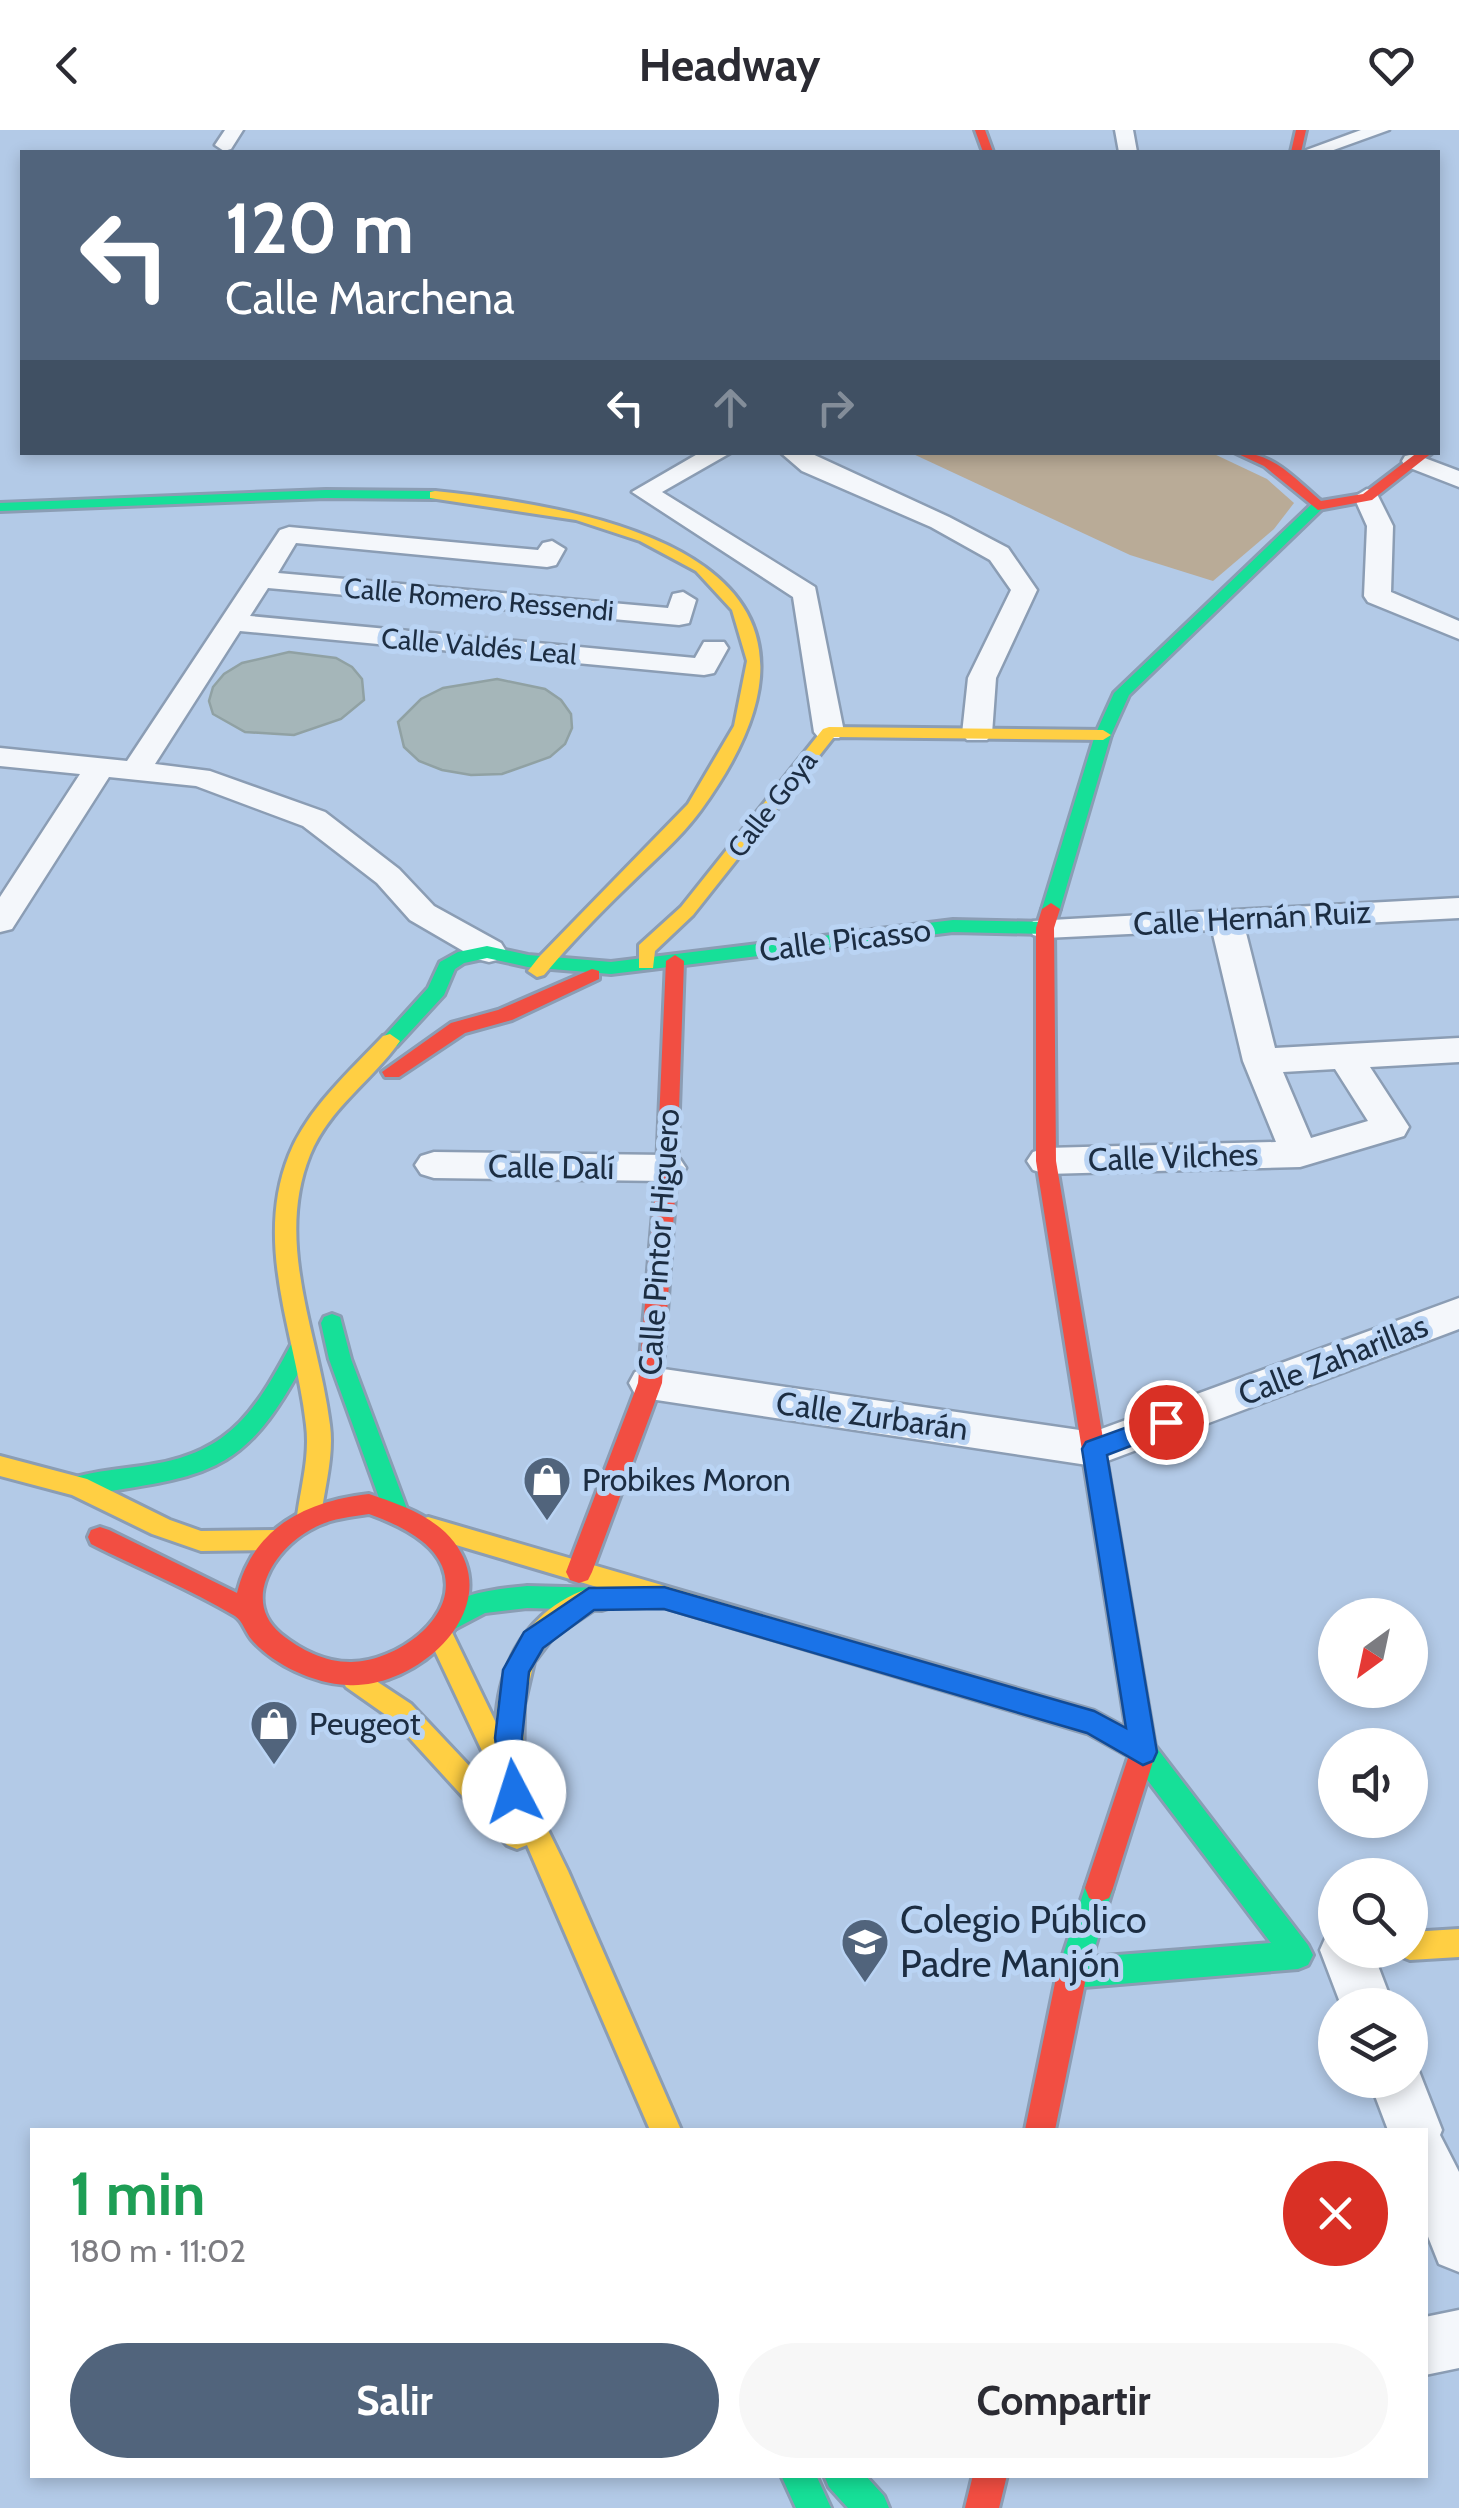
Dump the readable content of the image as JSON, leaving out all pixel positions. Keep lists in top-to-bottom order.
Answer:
{
  "streets": {
    "street": [
      "Calle Romero Ressendi",
      "Calle Valdés Leal",
      "Calle Goya",
      "Calle Hernán Ruiz",
      "Calle Picasso",
      "Calle Vilches",
      "Calle Dalí",
      "Calle Pintor Higuero",
      "Calle Zaharillas",
      "Calle Zurbarán"
    ]
  },
  "crossings": [
    ["Calle Goya", "Calle Picasso"],
    ["Calle Hernán Ruiz", "Calle Picasso"],
    ["Calle Picasso", "Calle Pintor Higuero"],
    ["Calle Dalí", "Calle Pintor Higuero"],
    ["Calle Pintor Higuero", "Calle Zurbarán"],
    ["Calle Zaharillas", "Calle Zurbarán"]
  ],
  "places": {
    "shop": ["Probikes Moron", "Peugeot"],
    "school or university": ["Colegio Público Padre Manjón"]
  },
  "north": "bottom left",
  "page": {
    "header": "Headway",
    "turn": ["120 m", "Calle Marchena"],
    "heading": ["1 min", "180 m · 11:02"],
    "buttons": ["Salir", "Compartir"]
  }
}
